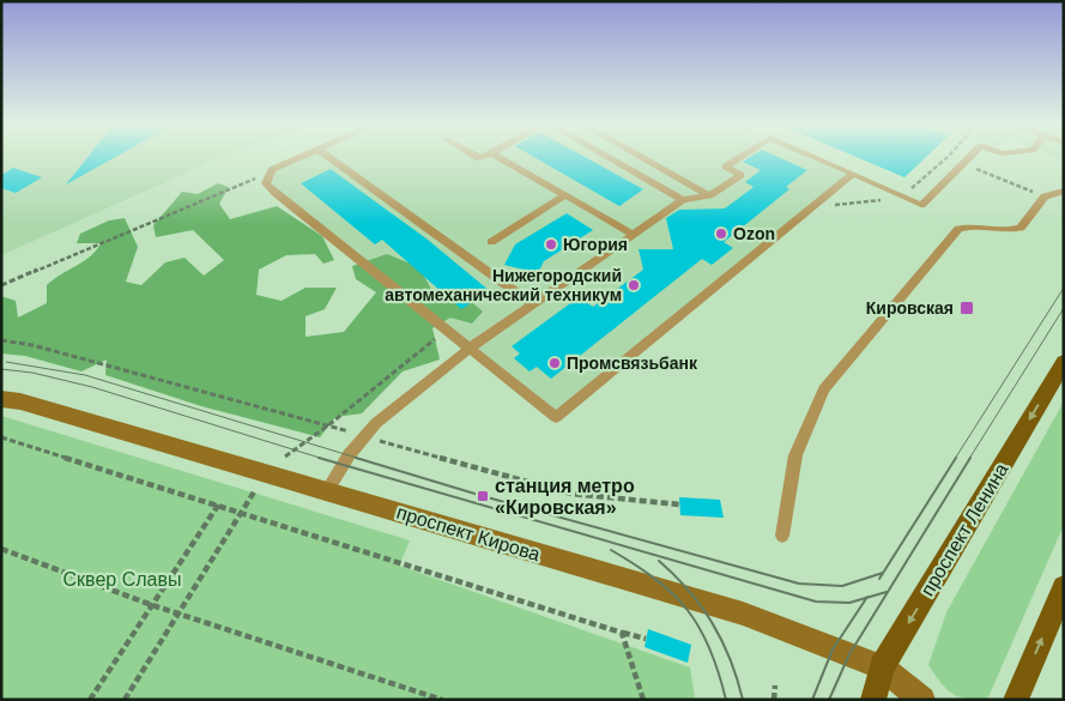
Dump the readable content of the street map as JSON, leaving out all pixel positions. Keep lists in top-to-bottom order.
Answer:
{
  "streets": {
    "main road": ["проспект Ленина"],
    "street": ["проспект Кирова"]
  },
  "crossings": [
    ["проспект Ленина", "проспект Кирова"]
  ],
  "parks": ["Сквер Славы"],
  "places": {
    "other": [
      "Ozon",
      "Югория",
      "Нижегородский автомеханический техникум",
      "Промсвязьбанк"
    ],
    "transit": ["Кировская", "станция метро «Кировская»"]
  }
}
